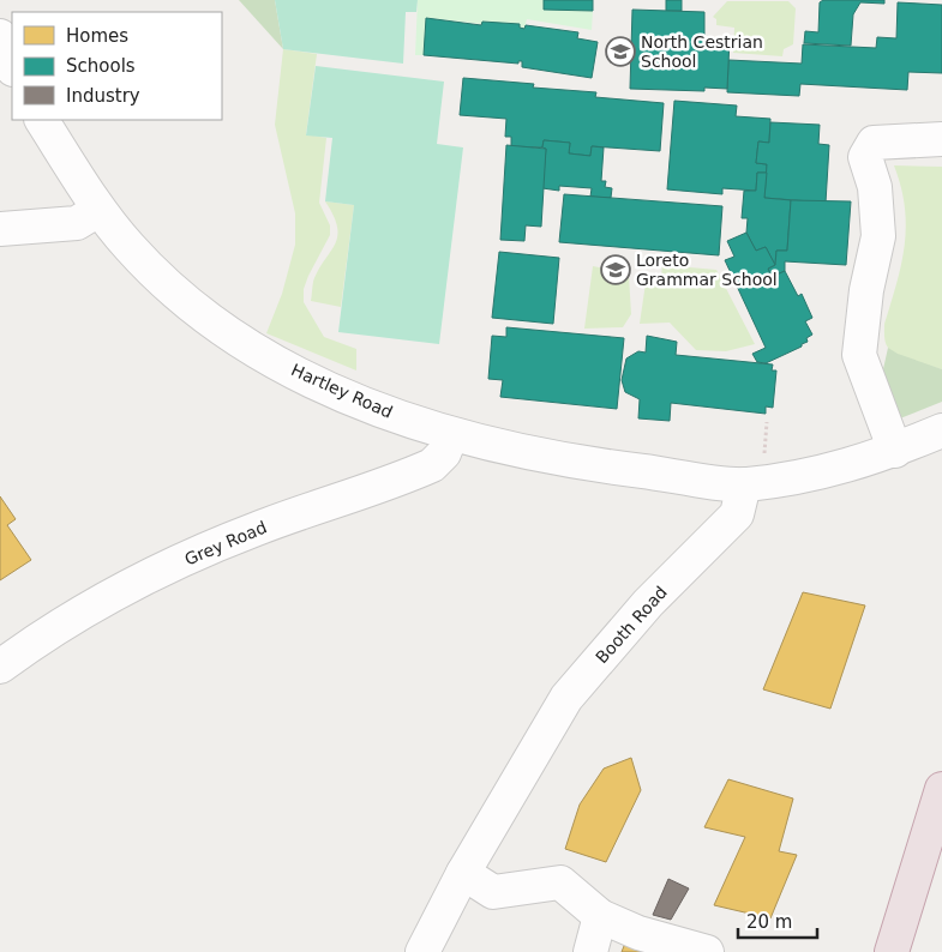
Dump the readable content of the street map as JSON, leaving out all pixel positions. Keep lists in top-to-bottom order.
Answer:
{
  "streets": {
    "street": ["Hartley Road", "Grey Road", "Booth Road"]
  },
  "crossings": [
    ["Hartley Road", "Grey Road"],
    ["Hartley Road", "Booth Road"]
  ],
  "places": {
    "school or university": ["North Cestrian School", "Loreto Grammar School"]
  },
  "legend": ["Homes", "Schools", "Industry"],
  "scale_bar": "20 m"
}
